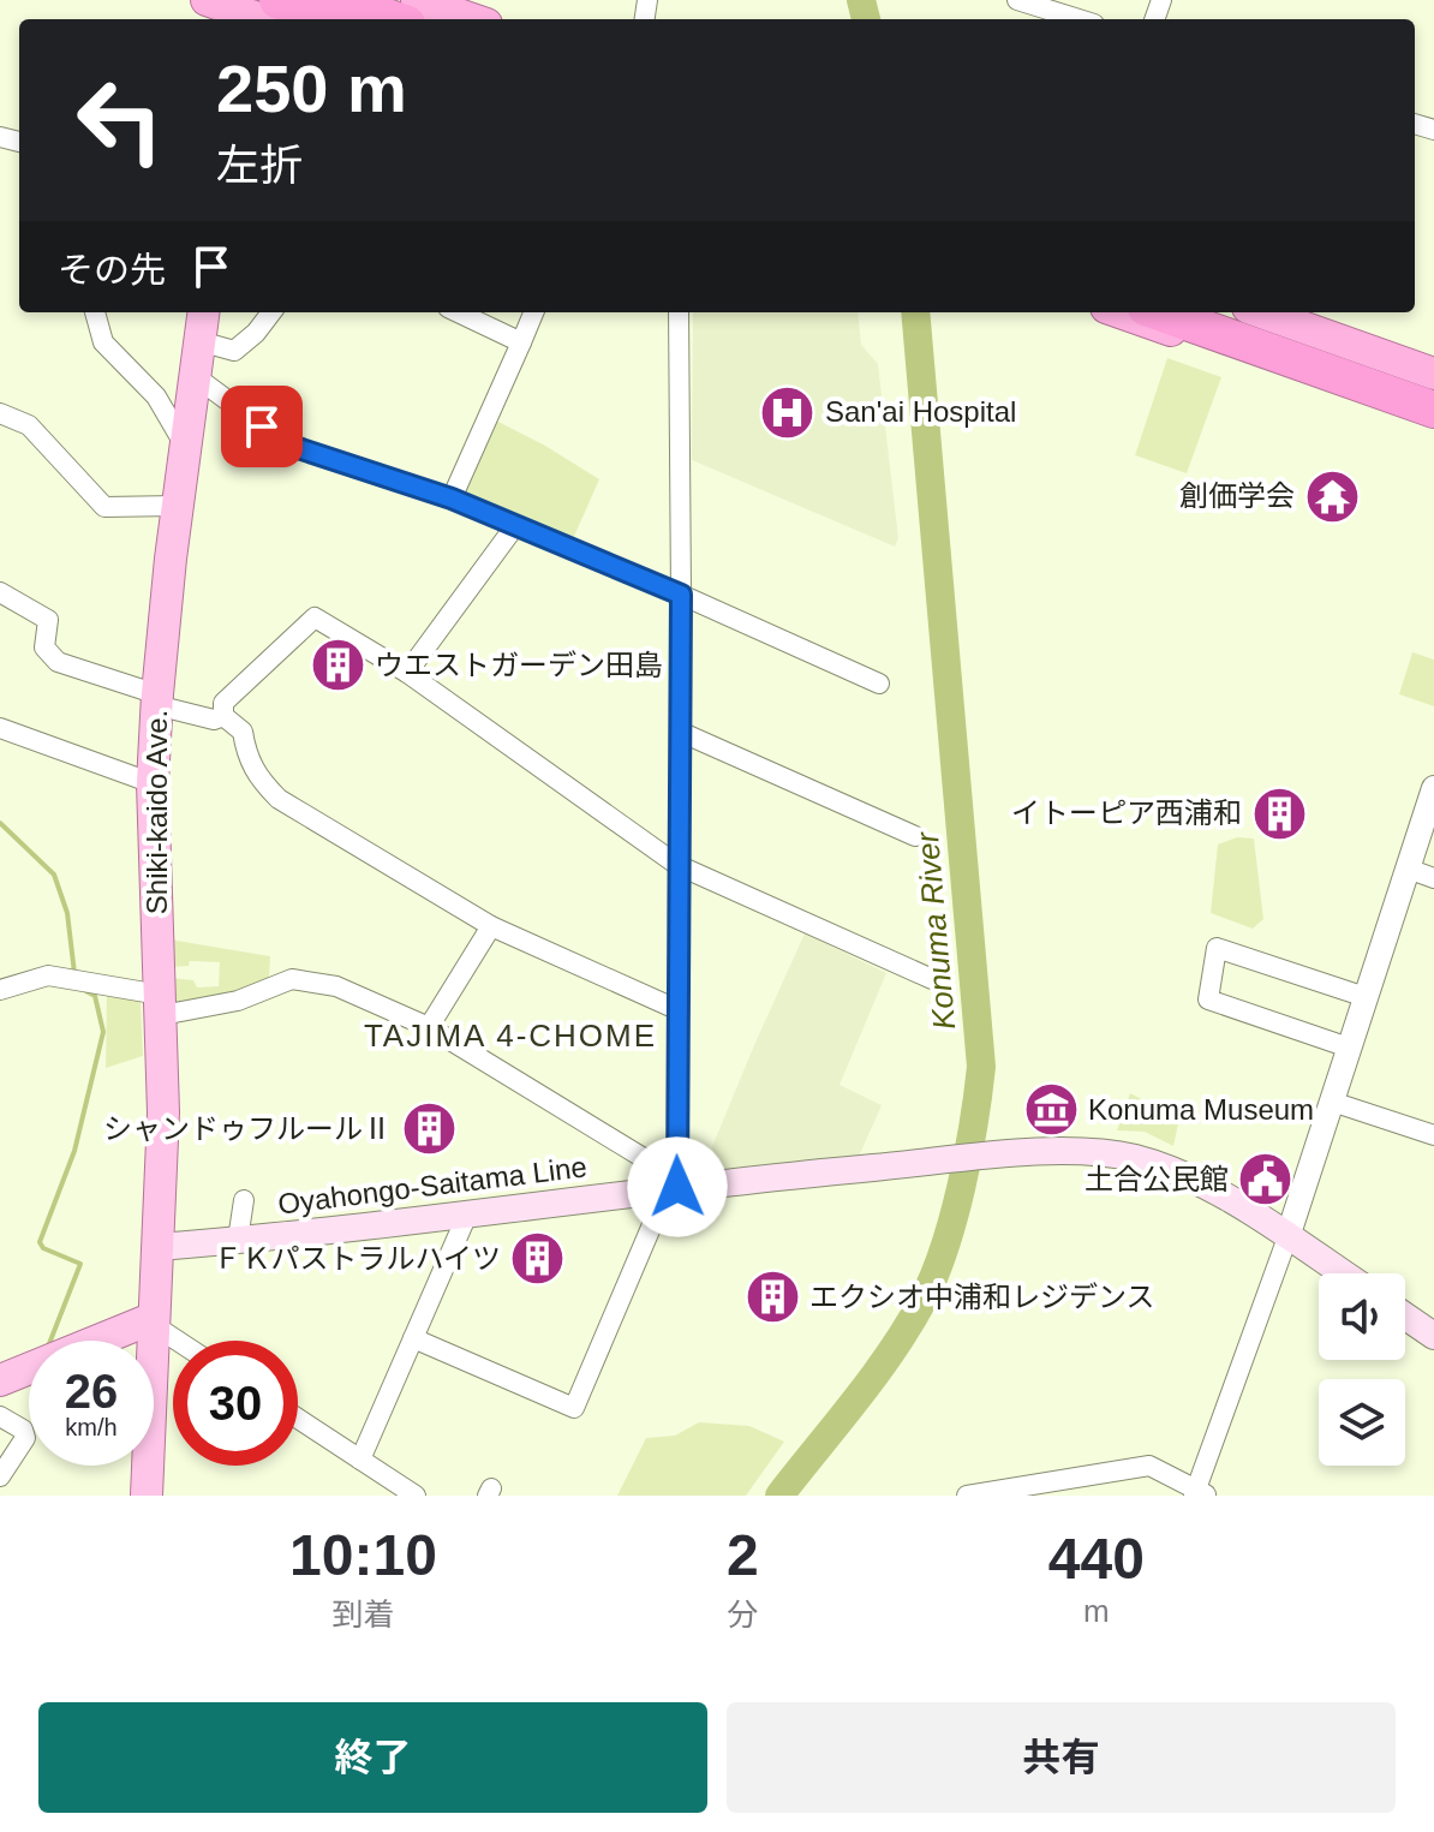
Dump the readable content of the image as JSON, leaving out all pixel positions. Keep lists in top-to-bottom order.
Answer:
{
  "streets": {
    "main road": ["Shiki-kaido Ave.", "Oyahongo-Saitama Line"]
  },
  "crossings": [
    ["Shiki-kaido Ave.", "Oyahongo-Saitama Line"]
  ],
  "districts": ["TAJIMA 4-CHOME"],
  "water": ["Konuma River"],
  "places": {
    "hospital": ["San'ai Hospital"],
    "temple": ["創価学会"],
    "building": [
      "ウエストガーデン田島",
      "イトーピア西浦和",
      "シャンドゥフルールⅡ",
      "ＦＫパストラルハイツ",
      "エクシオ中浦和レジデンス"
    ],
    "museum": ["Konuma Museum"],
    "public building": ["土合公民館"]
  },
  "page": {
    "turn": ["250 m", "左折"],
    "then": "その先",
    "speed": "26 km/h",
    "limit": "30",
    "eta": [
      "10:10",
      "到着",
      "2",
      "分",
      "440",
      "m"
    ],
    "buttons": ["終了", "共有"]
  }
}
